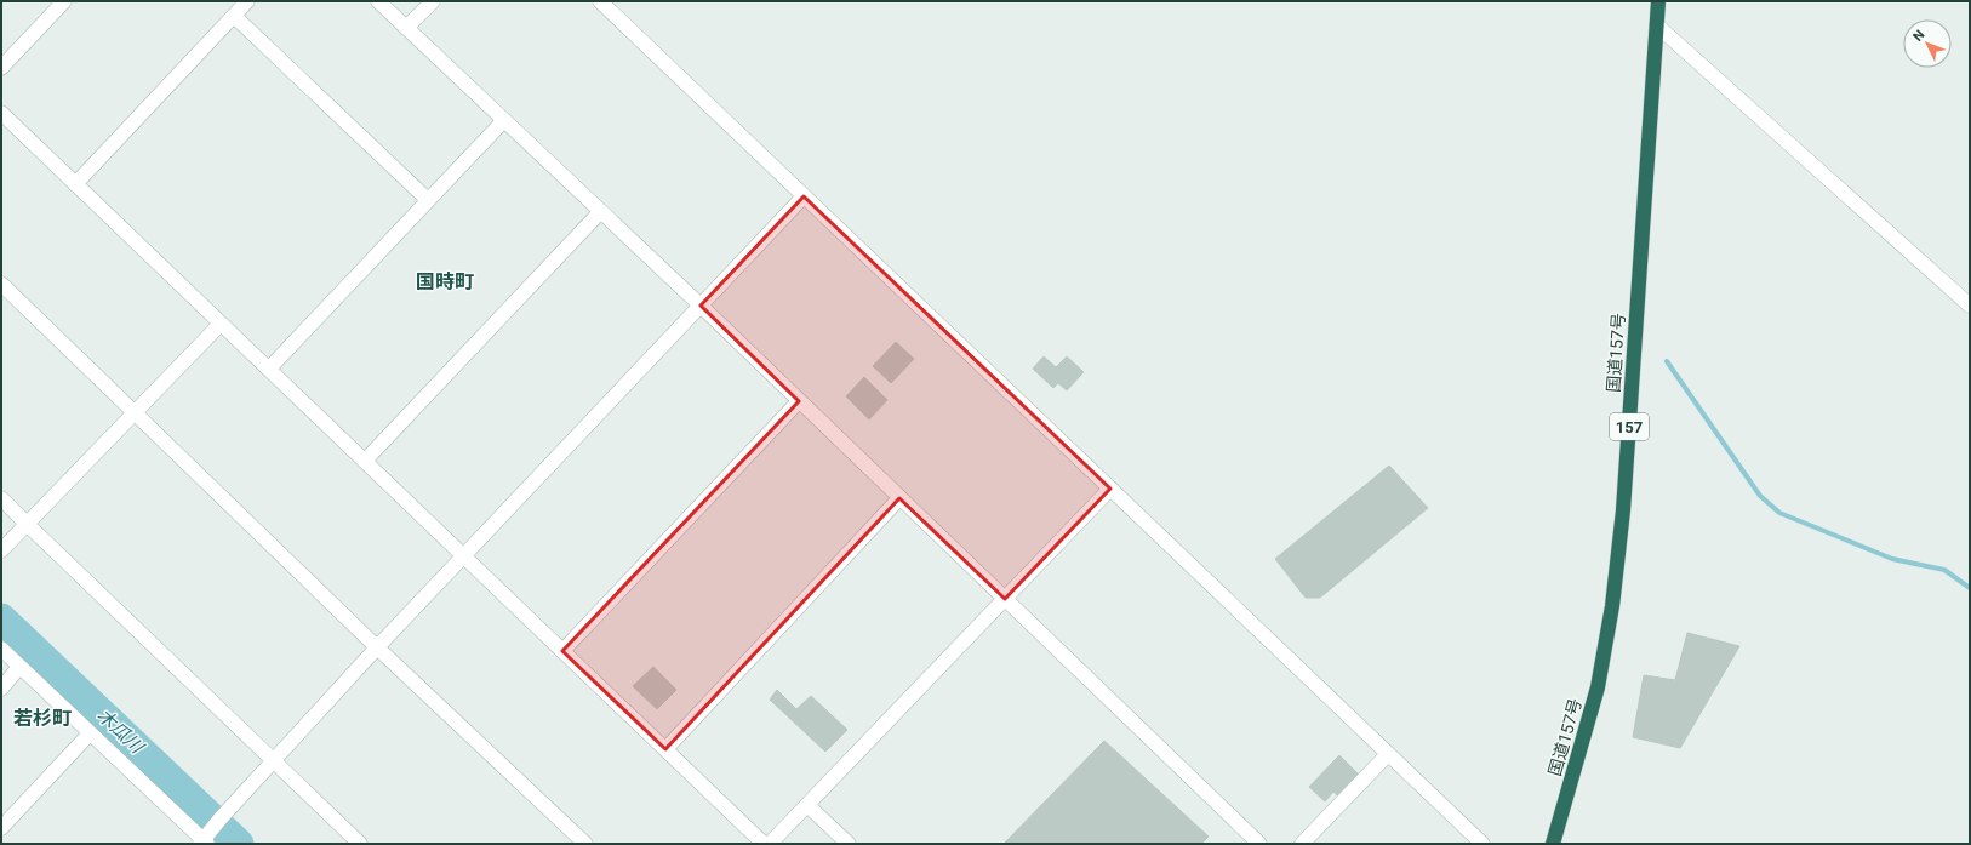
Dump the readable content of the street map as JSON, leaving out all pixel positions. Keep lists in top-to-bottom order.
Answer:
{
  "streets": {
    "highway": ["国道157号", "157"]
  },
  "districts": ["国時町", "若杉町"],
  "water": ["木瓜川"],
  "north": "top left"
}
